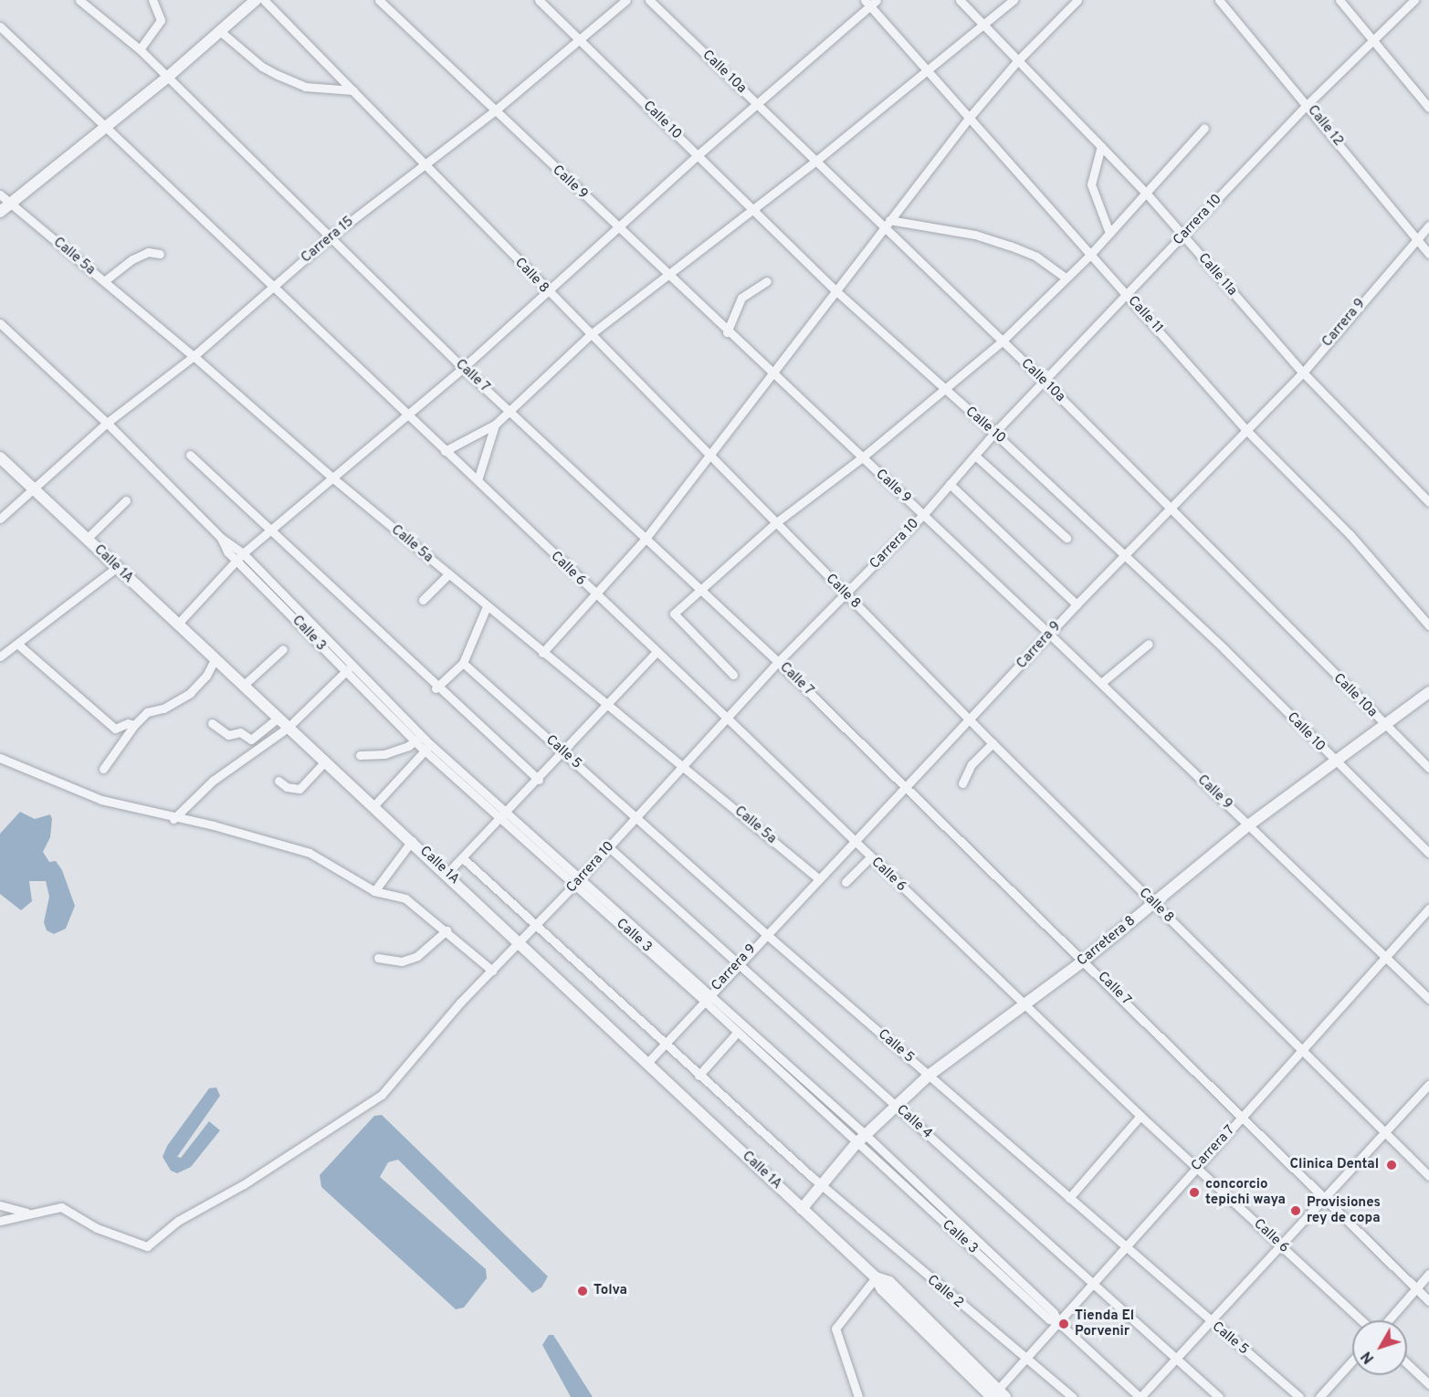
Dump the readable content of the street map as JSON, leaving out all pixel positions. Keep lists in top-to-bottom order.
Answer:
{
  "streets": {
    "street": [
      "Calle 10a",
      "Calle 10",
      "Calle 12",
      "Calle 9",
      "Carrera 10",
      "Carrera 15",
      "Calle 5a",
      "Calle 11a",
      "Calle 8",
      "Calle 11",
      "Carrera 9",
      "Calle 7",
      "Calle 1A",
      "Calle 6",
      "Calle 3",
      "Calle 5",
      "Carretera 8",
      "Calle 4",
      "Carrera 7",
      "Calle 2"
    ]
  },
  "crossings": [
    ["Calle 10a", "Carrera 10"],
    ["Calle 10a", "Carrera 9"],
    ["Calle 10a", "Carretera 8"],
    ["Calle 10", "Carrera 10"],
    ["Calle 10", "Carrera 15"],
    ["Calle 10", "Carrera 9"],
    ["Calle 10", "Carretera 8"],
    ["Calle 12", "Carrera 10"],
    ["Calle 12", "Carrera 9"],
    ["Calle 9", "Carrera 10"],
    ["Calle 9", "Carrera 15"],
    ["Calle 9", "Carrera 9"],
    ["Calle 9", "Carretera 8"],
    ["Calle 9", "Carrera 7"],
    ["Carrera 10", "Calle 5a"],
    ["Carrera 10", "Calle 11a"],
    ["Carrera 10", "Calle 8"],
    ["Carrera 10", "Calle 11"],
    ["Carrera 10", "Calle 7"],
    ["Carrera 10", "Calle 1A"],
    ["Carrera 10", "Calle 6"],
    ["Carrera 10", "Calle 3"],
    ["Carrera 10", "Calle 5"],
    ["Carrera 10", "Calle 4"],
    ["Carrera 10", "Calle 2"],
    ["Carrera 15", "Calle 5a"],
    ["Carrera 15", "Calle 8"],
    ["Carrera 15", "Calle 7"],
    ["Carrera 15", "Calle 1A"],
    ["Carrera 15", "Calle 6"],
    ["Carrera 15", "Calle 3"],
    ["Calle 5a", "Carrera 9"],
    ["Calle 11a", "Carrera 9"],
    ["Calle 8", "Carrera 9"],
    ["Calle 8", "Carretera 8"],
    ["Calle 8", "Carrera 7"],
    ["Calle 11", "Carrera 9"],
    ["Carrera 9", "Calle 7"],
    ["Carrera 9", "Calle 1A"],
    ["Carrera 9", "Calle 6"],
    ["Carrera 9", "Calle 3"],
    ["Carrera 9", "Calle 5"],
    ["Carrera 9", "Calle 4"],
    ["Carrera 9", "Calle 2"],
    ["Calle 7", "Carretera 8"],
    ["Calle 7", "Carrera 7"],
    ["Calle 1A", "Carretera 8"],
    ["Calle 1A", "Carrera 7"],
    ["Calle 6", "Carretera 8"],
    ["Calle 6", "Carrera 7"],
    ["Calle 3", "Carretera 8"],
    ["Calle 3", "Carrera 7"],
    ["Calle 5", "Carretera 8"],
    ["Calle 5", "Carrera 7"],
    ["Carretera 8", "Calle 4"],
    ["Carretera 8", "Calle 2"],
    ["Calle 4", "Carrera 7"],
    ["Carrera 7", "Calle 2"]
  ],
  "places": [
    "Clinica Dental",
    "concorcio tepichi waya",
    "Provisiones rey de copa",
    "Tolva",
    "Tienda El Porvenir"
  ],
  "north": "bottom left"
}
